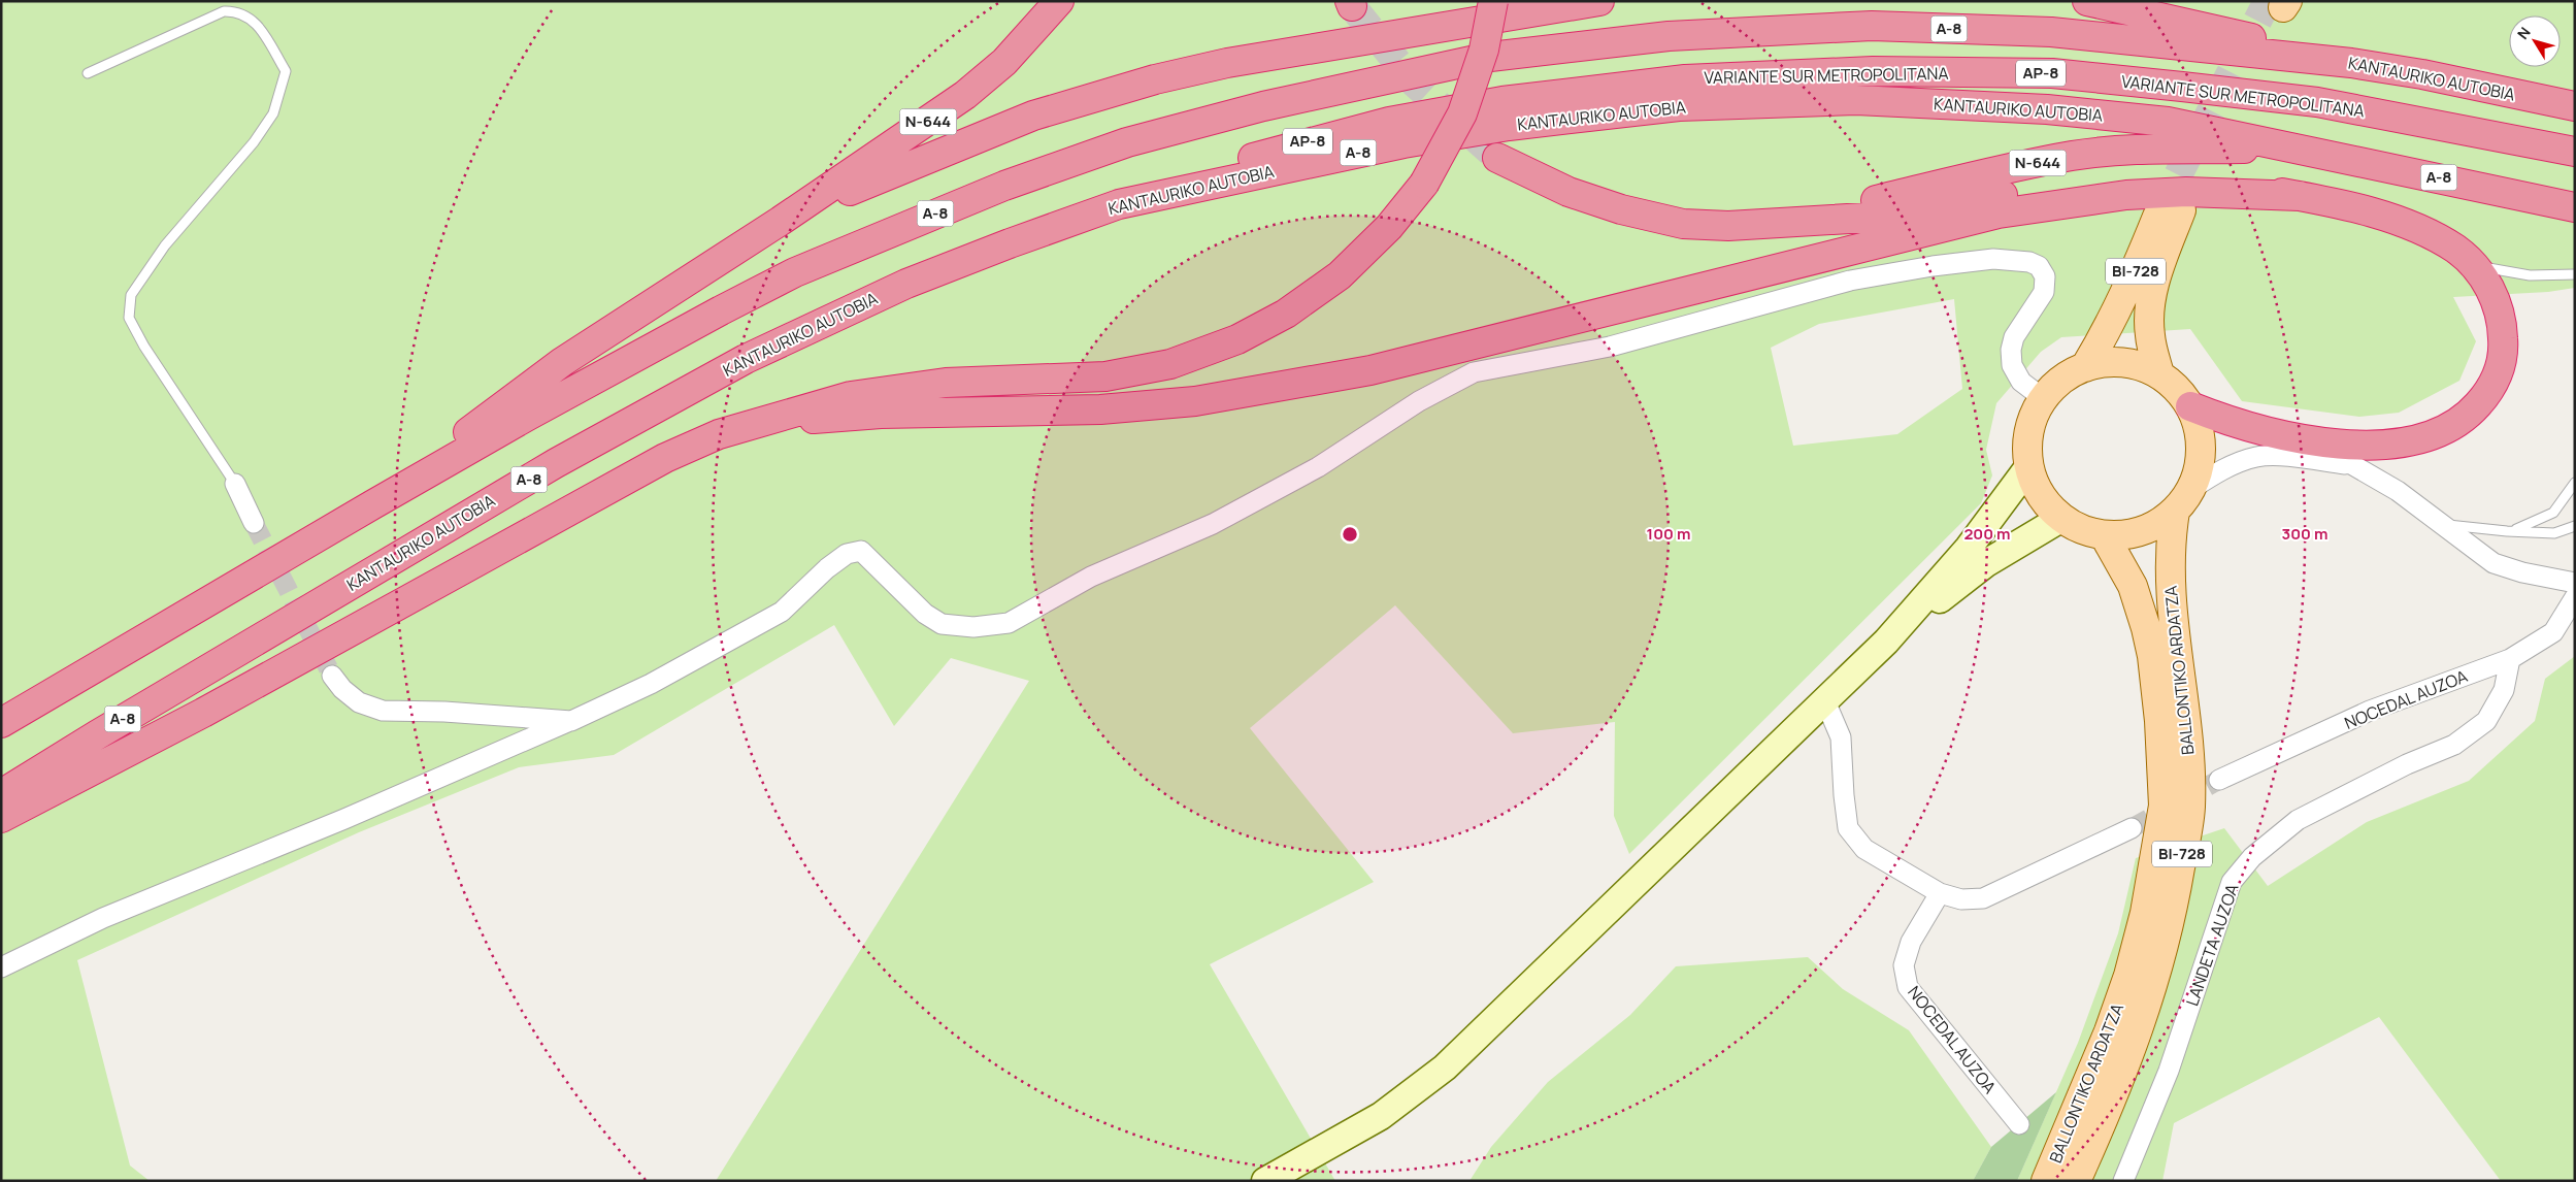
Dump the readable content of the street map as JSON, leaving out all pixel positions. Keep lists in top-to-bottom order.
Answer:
{
  "streets": {
    "highway": [
      "A-8",
      "AP-8",
      "VARIANTE SUR METROPOLITANA",
      "KANTAURIKO AUTOBIA",
      "N-644"
    ],
    "main road": ["BI-728", "BALLONTIKO ARDATZA"],
    "street": ["NOCEDAL AUZOA", "LANDETA AUZOA"]
  },
  "crossings": [
    ["VARIANTE SUR METROPOLITANA", "KANTAURIKO AUTOBIA"],
    ["KANTAURIKO AUTOBIA", "N-644"],
    ["BI-728", "BALLONTIKO ARDATZA"],
    ["NOCEDAL AUZOA", "LANDETA AUZOA"]
  ],
  "north": "top left",
  "rings": ["100 m", "200 m", "300 m"]
}
